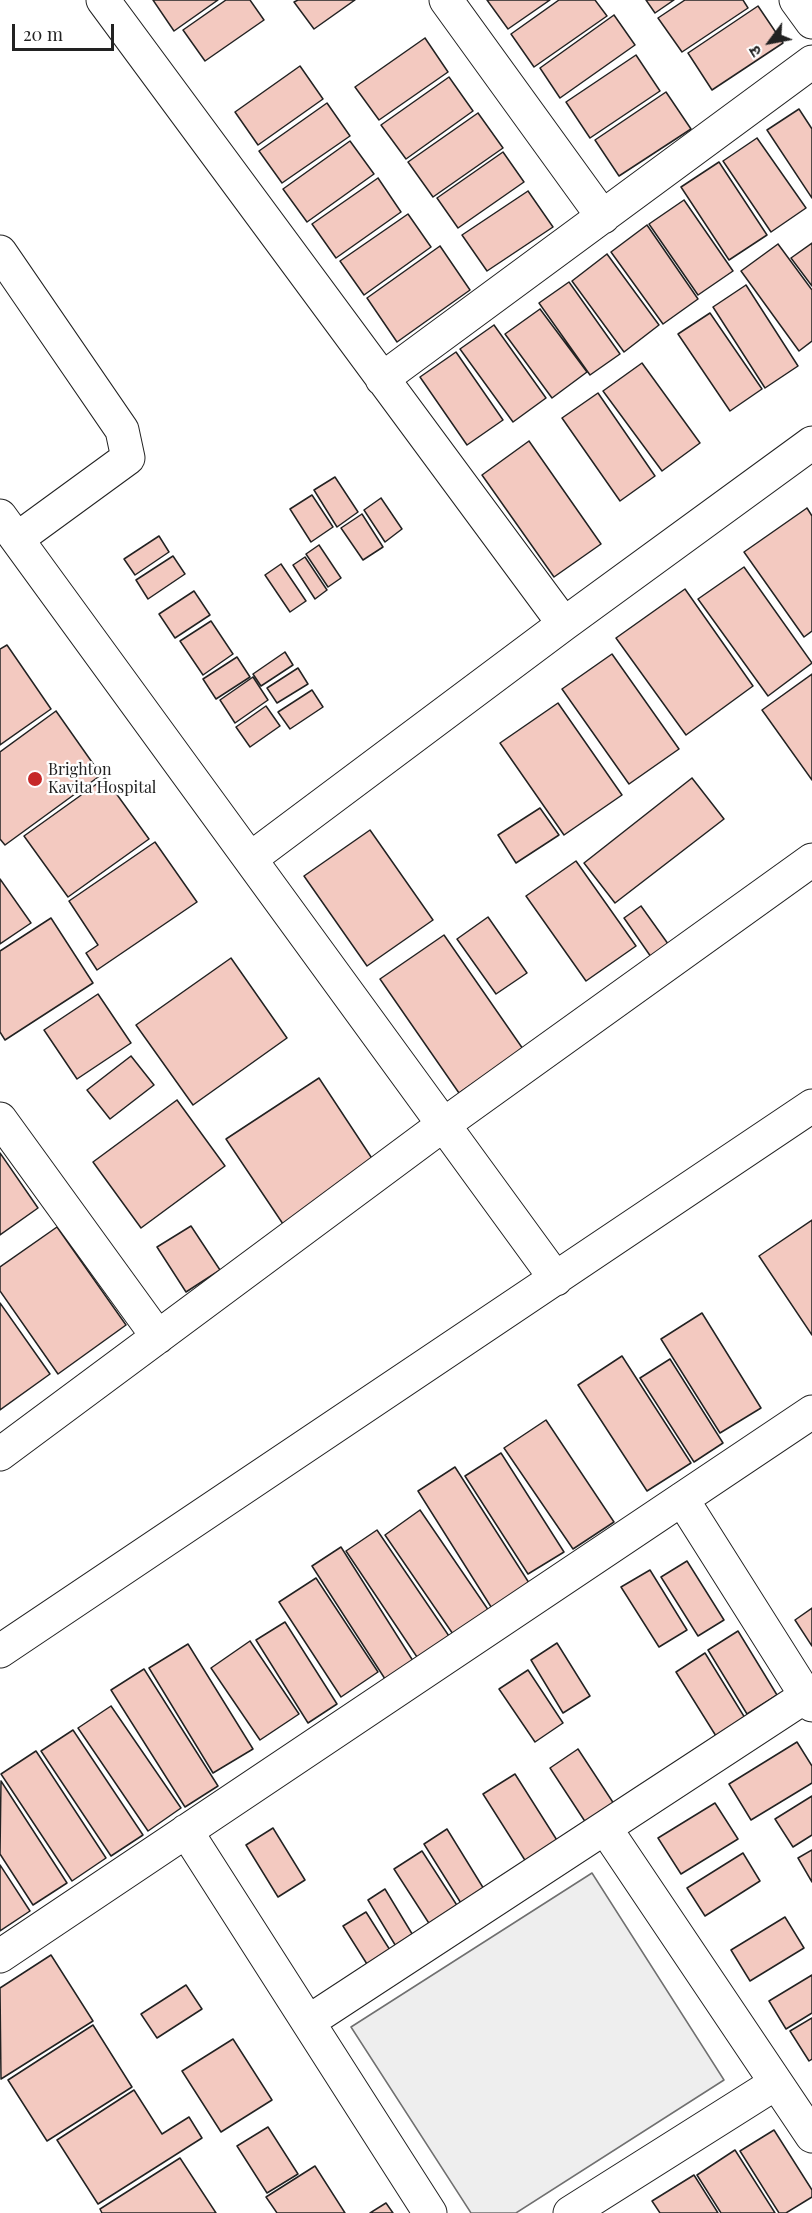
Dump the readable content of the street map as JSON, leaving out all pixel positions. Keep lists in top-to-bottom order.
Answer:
{
  "places": ["Brighton Kavita Hospital"],
  "scale_bar": "20 m",
  "north": "bottom left"
}
